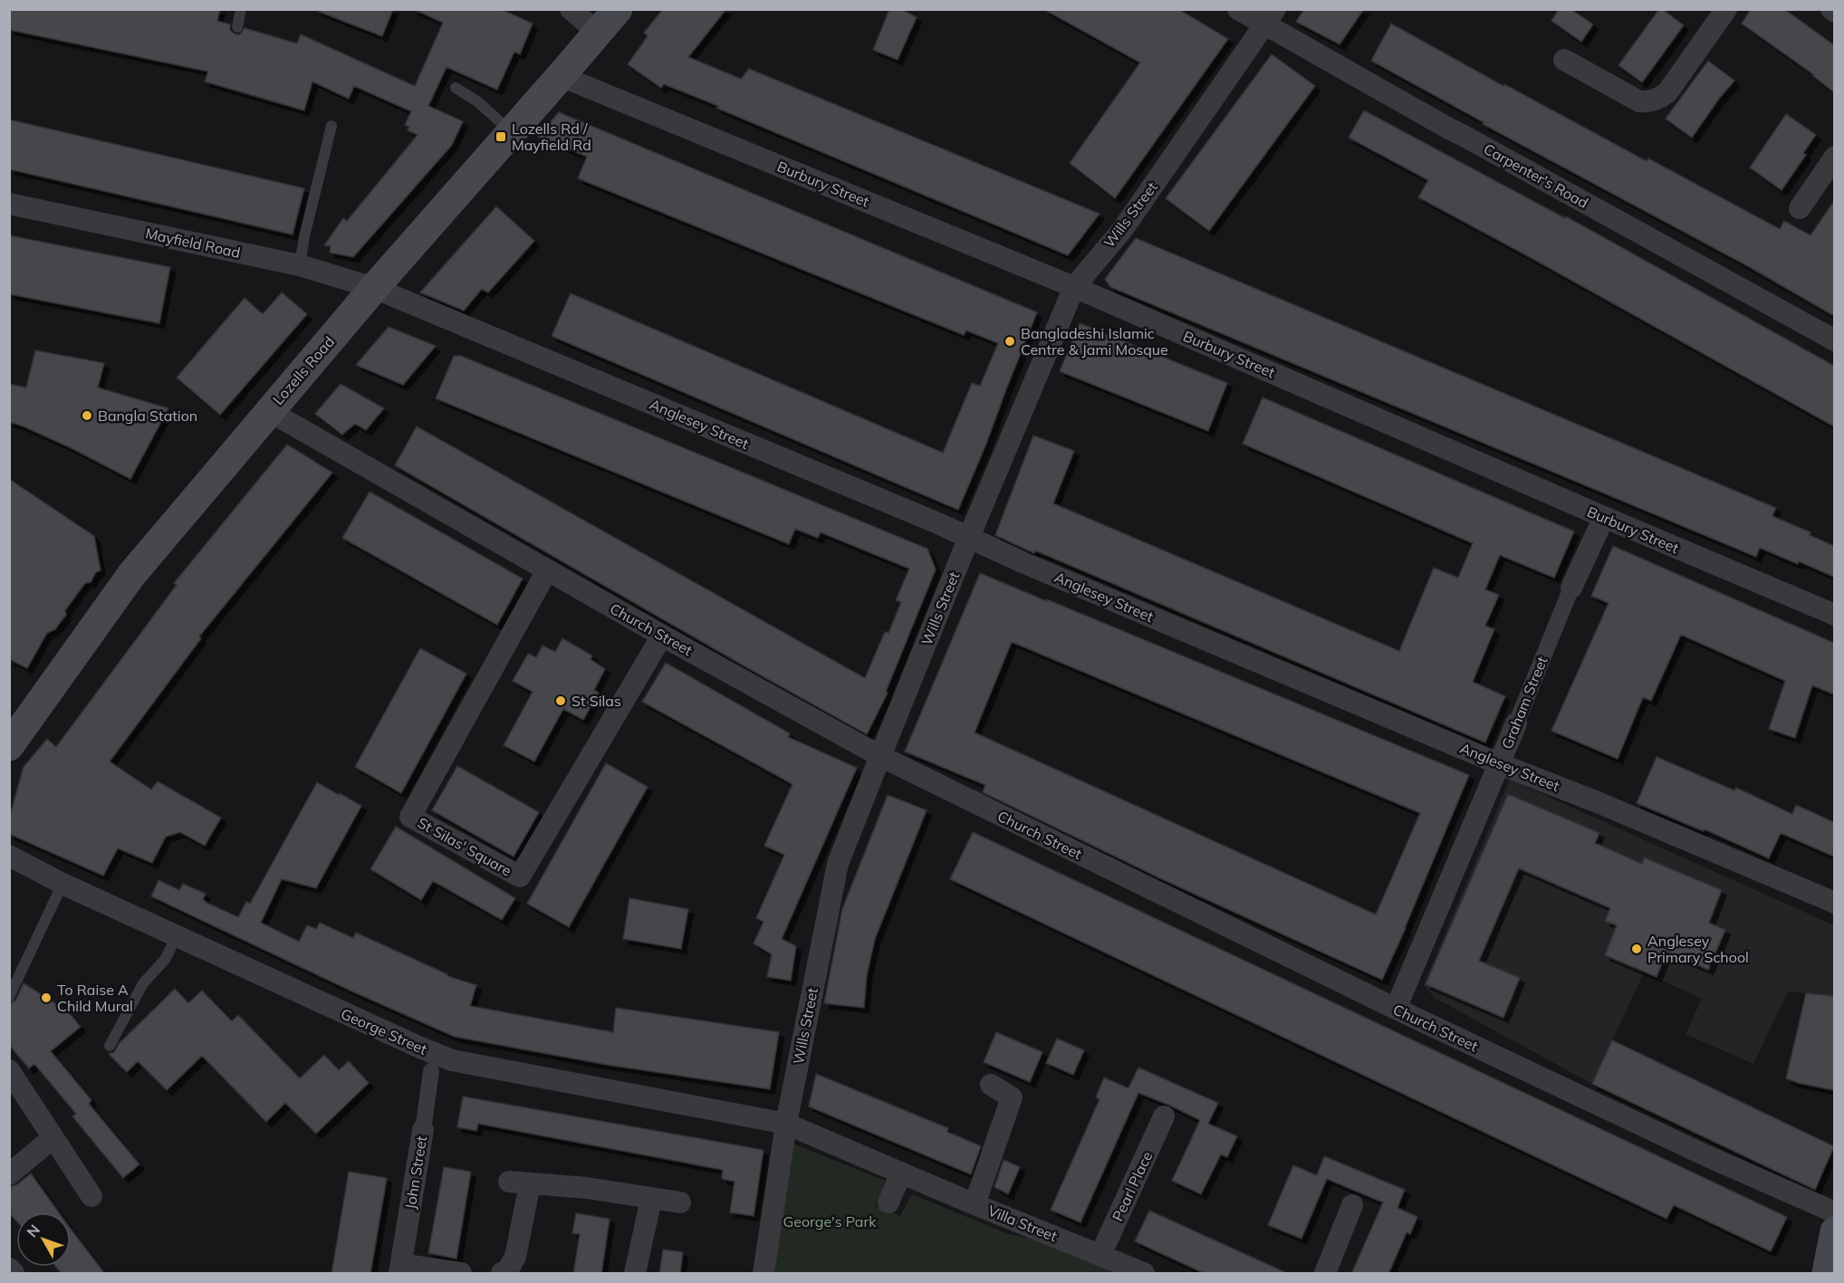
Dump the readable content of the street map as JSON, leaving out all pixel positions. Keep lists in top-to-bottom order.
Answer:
{
  "streets": {
    "main road": ["Lozells Road"],
    "street": [
      "Carpenter's Road",
      "Burbury Street",
      "Wills Street",
      "Mayfield Road",
      "Anglesey Street",
      "Church Street",
      "Graham Street",
      "St Silas' Square",
      "George Street",
      "John Street",
      "Pearl Place",
      "Villa Street"
    ]
  },
  "crossings": [
    ["Carpenter's Road", "Wills Street"],
    ["Burbury Street", "Wills Street"],
    ["Burbury Street", "Lozells Road"],
    ["Burbury Street", "Graham Street"],
    ["Wills Street", "Anglesey Street"],
    ["Wills Street", "Church Street"],
    ["Wills Street", "George Street"],
    ["Wills Street", "Villa Street"],
    ["Mayfield Road", "Lozells Road"],
    ["Mayfield Road", "Anglesey Street"],
    ["Lozells Road", "Anglesey Street"],
    ["Lozells Road", "Church Street"],
    ["Anglesey Street", "Graham Street"],
    ["Church Street", "Graham Street"],
    ["Church Street", "St Silas' Square"],
    ["George Street", "Villa Street"],
    ["Pearl Place", "Villa Street"]
  ],
  "parks": ["George's Park"],
  "places": {
    "transit": ["Lozells Rd / Mayfield Rd"],
    "other": [
      "Bangladeshi Islamic Centre & Jami Mosque",
      "Bangla Station",
      "St Silas",
      "Anglesey Primary School",
      "To Raise A Child Mural"
    ]
  },
  "north": "top left"
}
